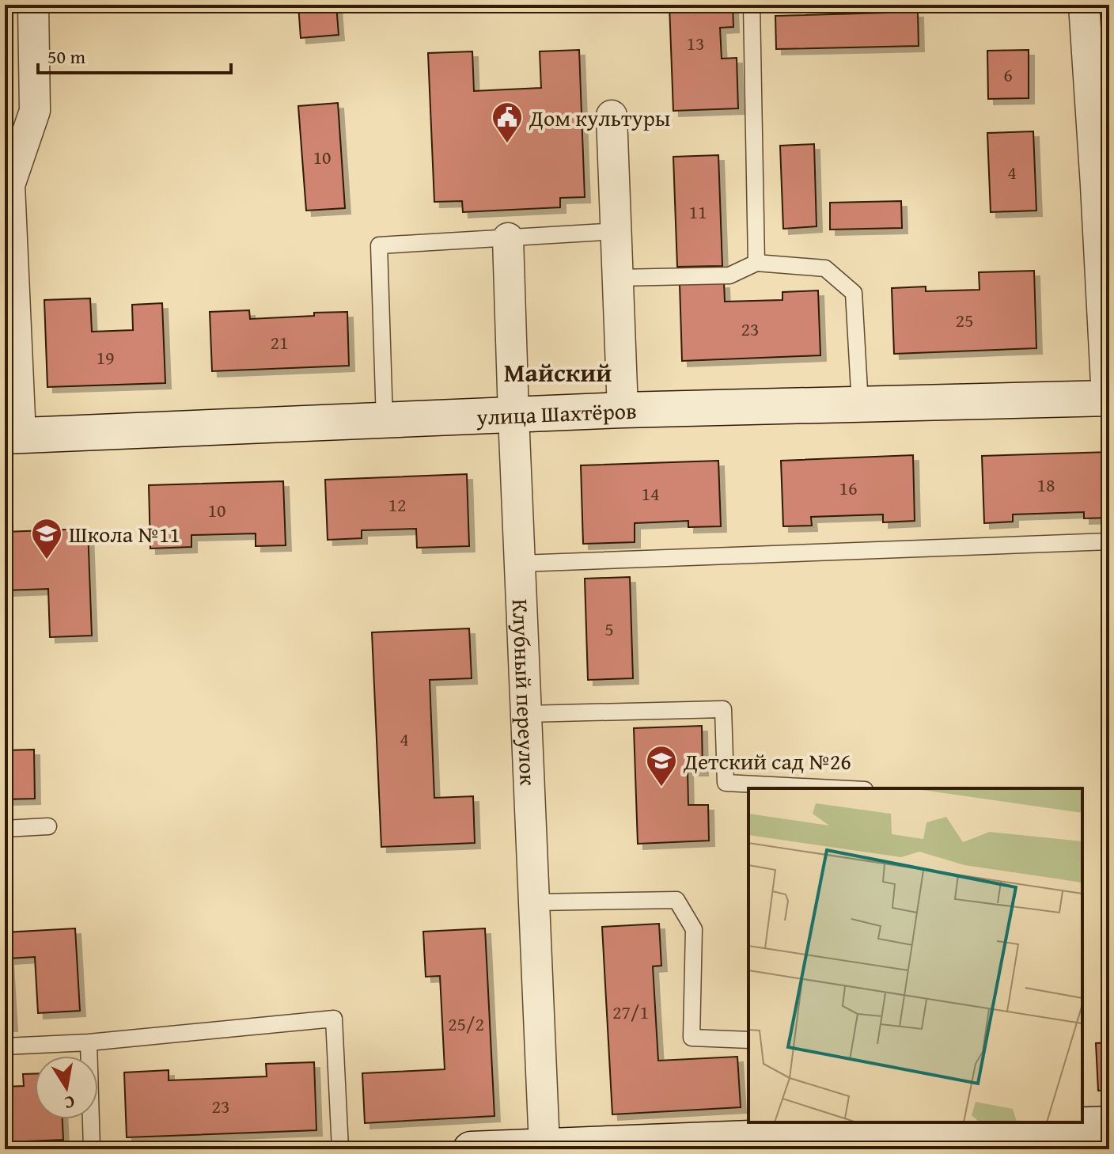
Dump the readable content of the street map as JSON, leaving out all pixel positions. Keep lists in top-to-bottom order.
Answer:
{
  "streets": {
    "street": ["улица Шахтёров", "Клубный переулок"]
  },
  "crossings": [
    ["улица Шахтёров", "Клубный переулок"]
  ],
  "districts": ["Майский"],
  "places": {
    "public building": ["Дом культуры"],
    "school or university": ["Школа №11", "Детский сад №26"]
  },
  "house_numbers": [
    "13",
    "6",
    "10",
    "4",
    "11",
    "25",
    "23",
    "21",
    "19",
    "18",
    "16",
    "14",
    "12",
    "10",
    "5",
    "4",
    "27/1",
    "25/2",
    "23"
  ],
  "scale_bar": "50 m",
  "north": "bottom"
}
